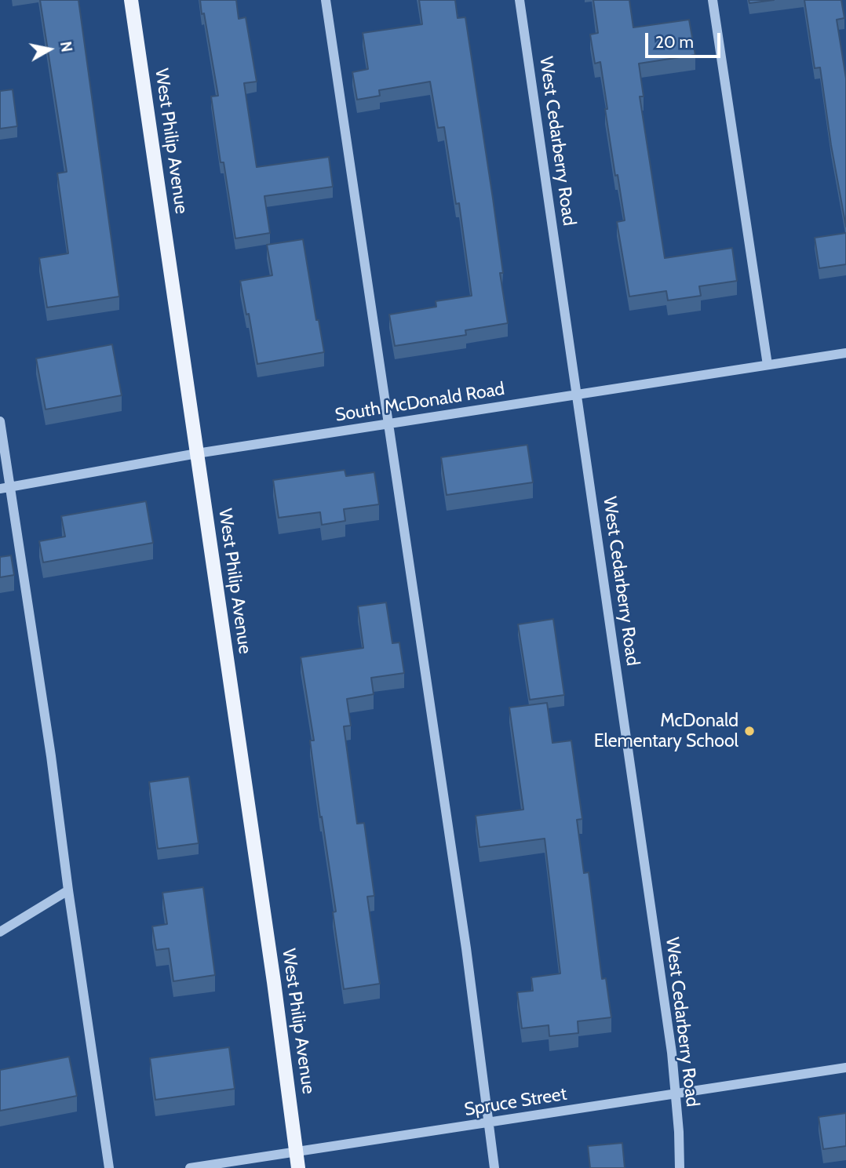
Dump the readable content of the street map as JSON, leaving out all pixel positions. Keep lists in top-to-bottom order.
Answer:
{
  "streets": {
    "main road": ["West Philip Avenue"],
    "street": ["West Cedarberry Road", "South McDonald Road", "Spruce Street"]
  },
  "crossings": [
    ["West Philip Avenue", "South McDonald Road"],
    ["West Philip Avenue", "Spruce Street"],
    ["West Cedarberry Road", "South McDonald Road"],
    ["West Cedarberry Road", "Spruce Street"]
  ],
  "places": ["McDonald Elementary School"],
  "scale_bar": "20 m",
  "north": "right"
}
